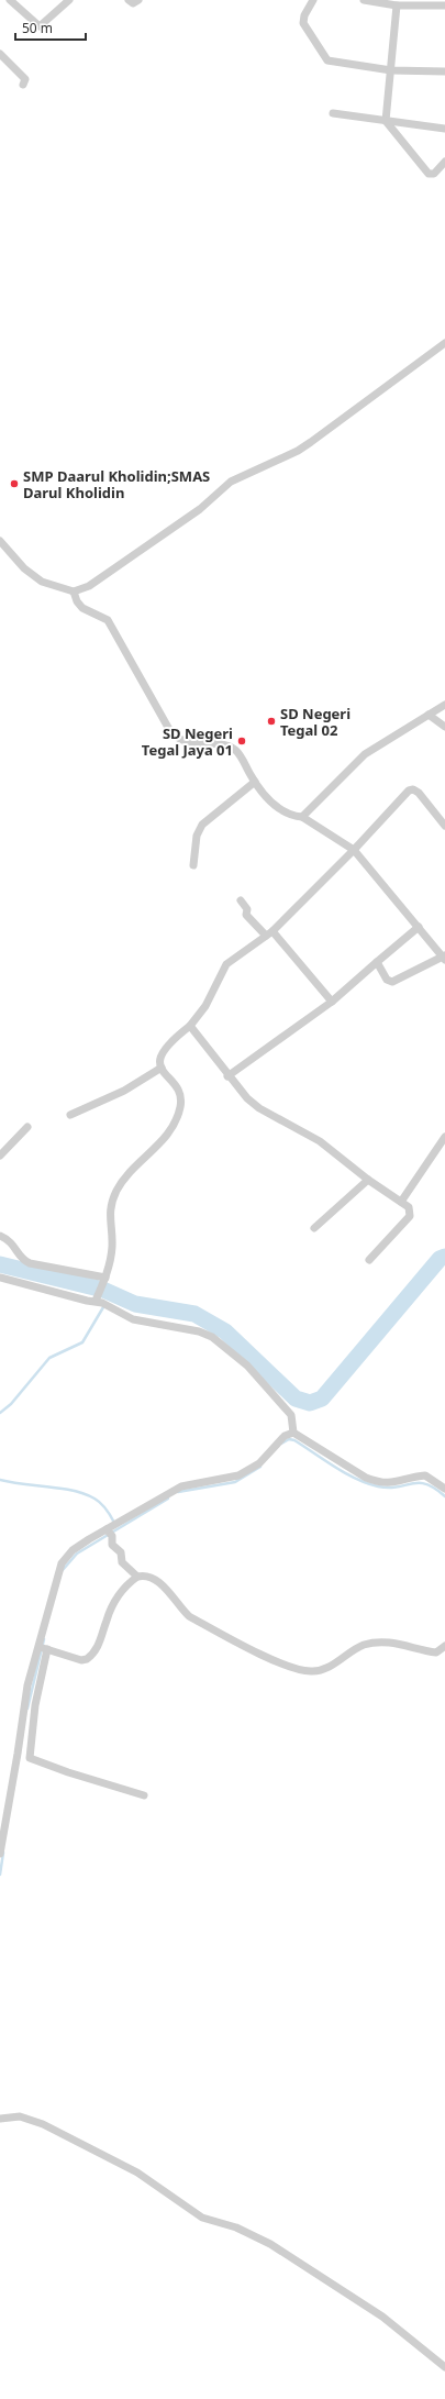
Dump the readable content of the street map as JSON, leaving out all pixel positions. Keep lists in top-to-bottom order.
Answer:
{
  "places": ["SMP Daarul Kholidin;SMAS Darul Kholidin", "SD Negeri Tegal 02", "SD Negeri Tegal Jaya 01"],
  "scale_bar": "50 m"
}
